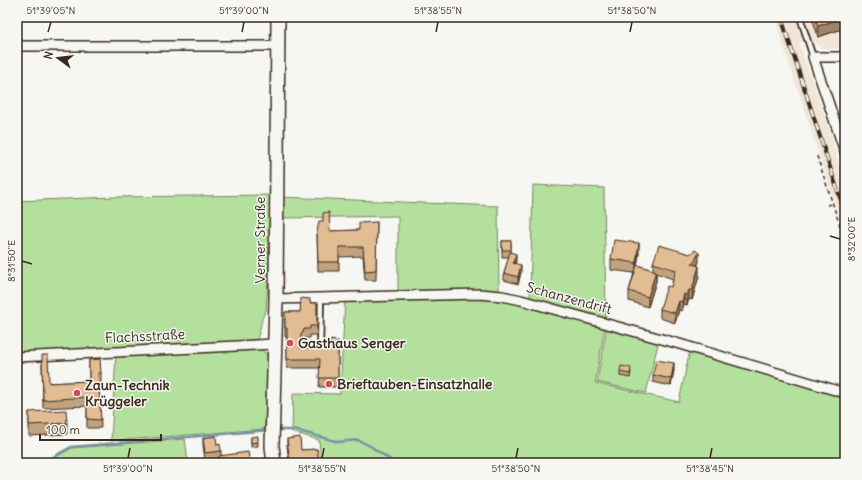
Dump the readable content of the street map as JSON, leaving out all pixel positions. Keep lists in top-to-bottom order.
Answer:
{
  "streets": {
    "street": ["Verner Straße", "Schanzendrift", "Flachsstraße"]
  },
  "crossings": [
    ["Verner Straße", "Schanzendrift"],
    ["Verner Straße", "Flachsstraße"]
  ],
  "places": ["Gasthaus Senger", "Brieftauben-Einsatzhalle", "Zaun-Technik Krüggeler"],
  "scale_bar": "100 m",
  "north": "left",
  "coordinates": [
    "51°39'05\"N",
    "51°39'00\"N",
    "51°38'55\"N",
    "51°38'50\"N",
    "8°32'00\"E",
    "8°31'50\"E",
    "51°38'45\"N"
  ]
}
